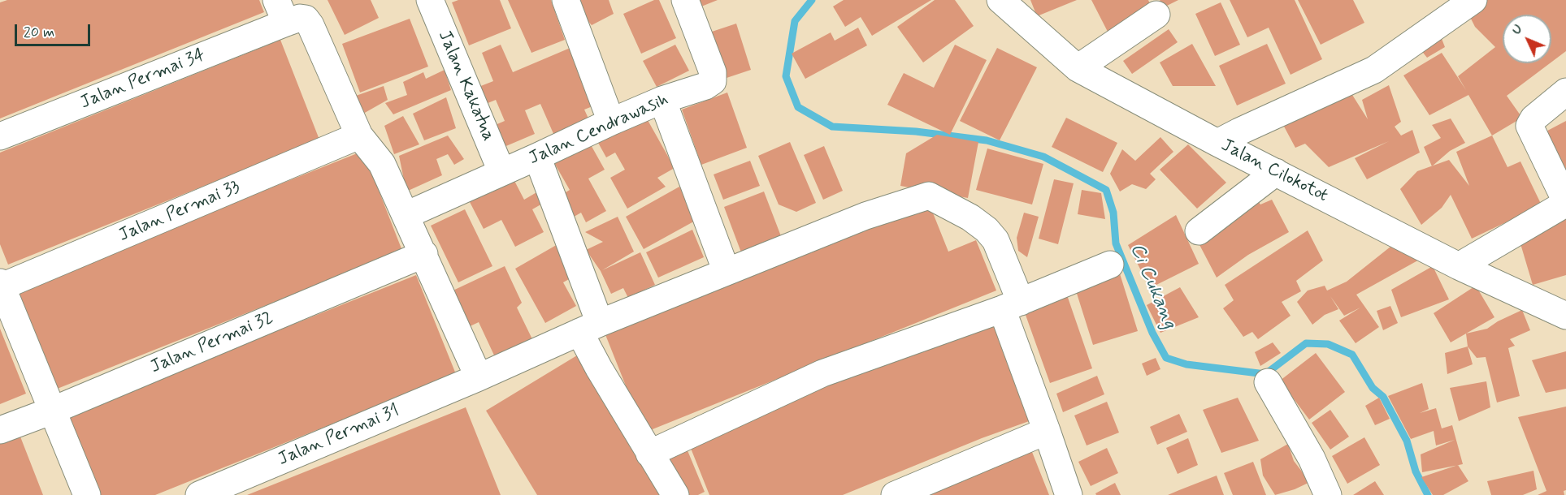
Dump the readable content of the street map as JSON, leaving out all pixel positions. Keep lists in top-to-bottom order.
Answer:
{
  "streets": {
    "street": [
      "Jalan Permai 34",
      "Jalan Kakatua",
      "Jalan Cendrawasih",
      "Jalan Cilokotot",
      "Jalan Permai 33",
      "Jalan Permai 32",
      "Jalan Permai 31"
    ]
  },
  "crossings": [
    ["Jalan Permai 34", "Jalan Permai 33"],
    ["Jalan Kakatua", "Jalan Cendrawasih"]
  ],
  "water": ["Ci Cukang"],
  "scale_bar": "20 m",
  "north": "top left"
}
